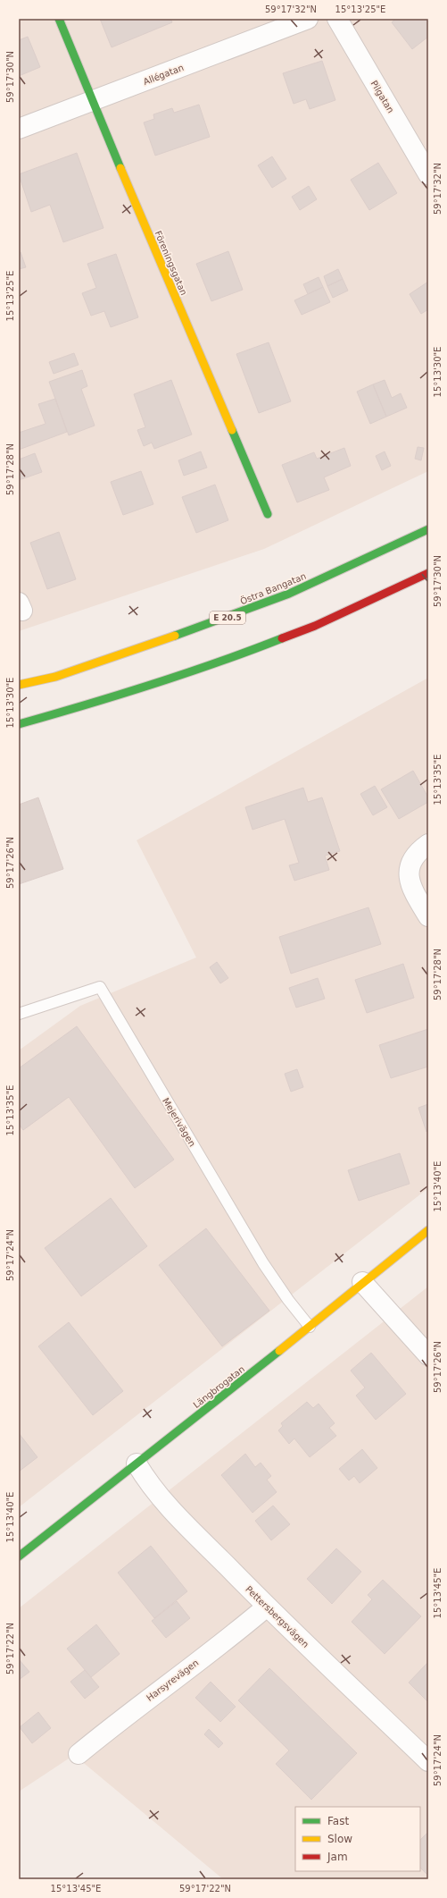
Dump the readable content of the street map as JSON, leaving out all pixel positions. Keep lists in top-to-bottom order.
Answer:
{
  "streets": {
    "street": [
      "Allégatan",
      "Pilgatan",
      "Föreningsgatan",
      "Östra Bangatan",
      "E 20.5",
      "Längbrogatan",
      "Pettersbergsvägen",
      "Harsyrevägen"
    ],
    "lane": ["Mejerivägen"]
  },
  "crossings": [
    ["Allégatan", "Föreningsgatan"],
    ["Mejerivägen", "Längbrogatan"],
    ["Längbrogatan", "Pettersbergsvägen"],
    ["Pettersbergsvägen", "Harsyrevägen"]
  ],
  "legend": ["Fast", "Slow", "Jam"],
  "coordinates": [
    "59°17'32\"N",
    "15°13'25\"E",
    "59°17'30\"N",
    "15°13'30\"E",
    "59°17'28\"N",
    "15°13'35\"E",
    "59°17'26\"N",
    "15°13'40\"E",
    "59°17'24\"N",
    "15°13'45\"E",
    "59°17'22\"N"
  ]
}
